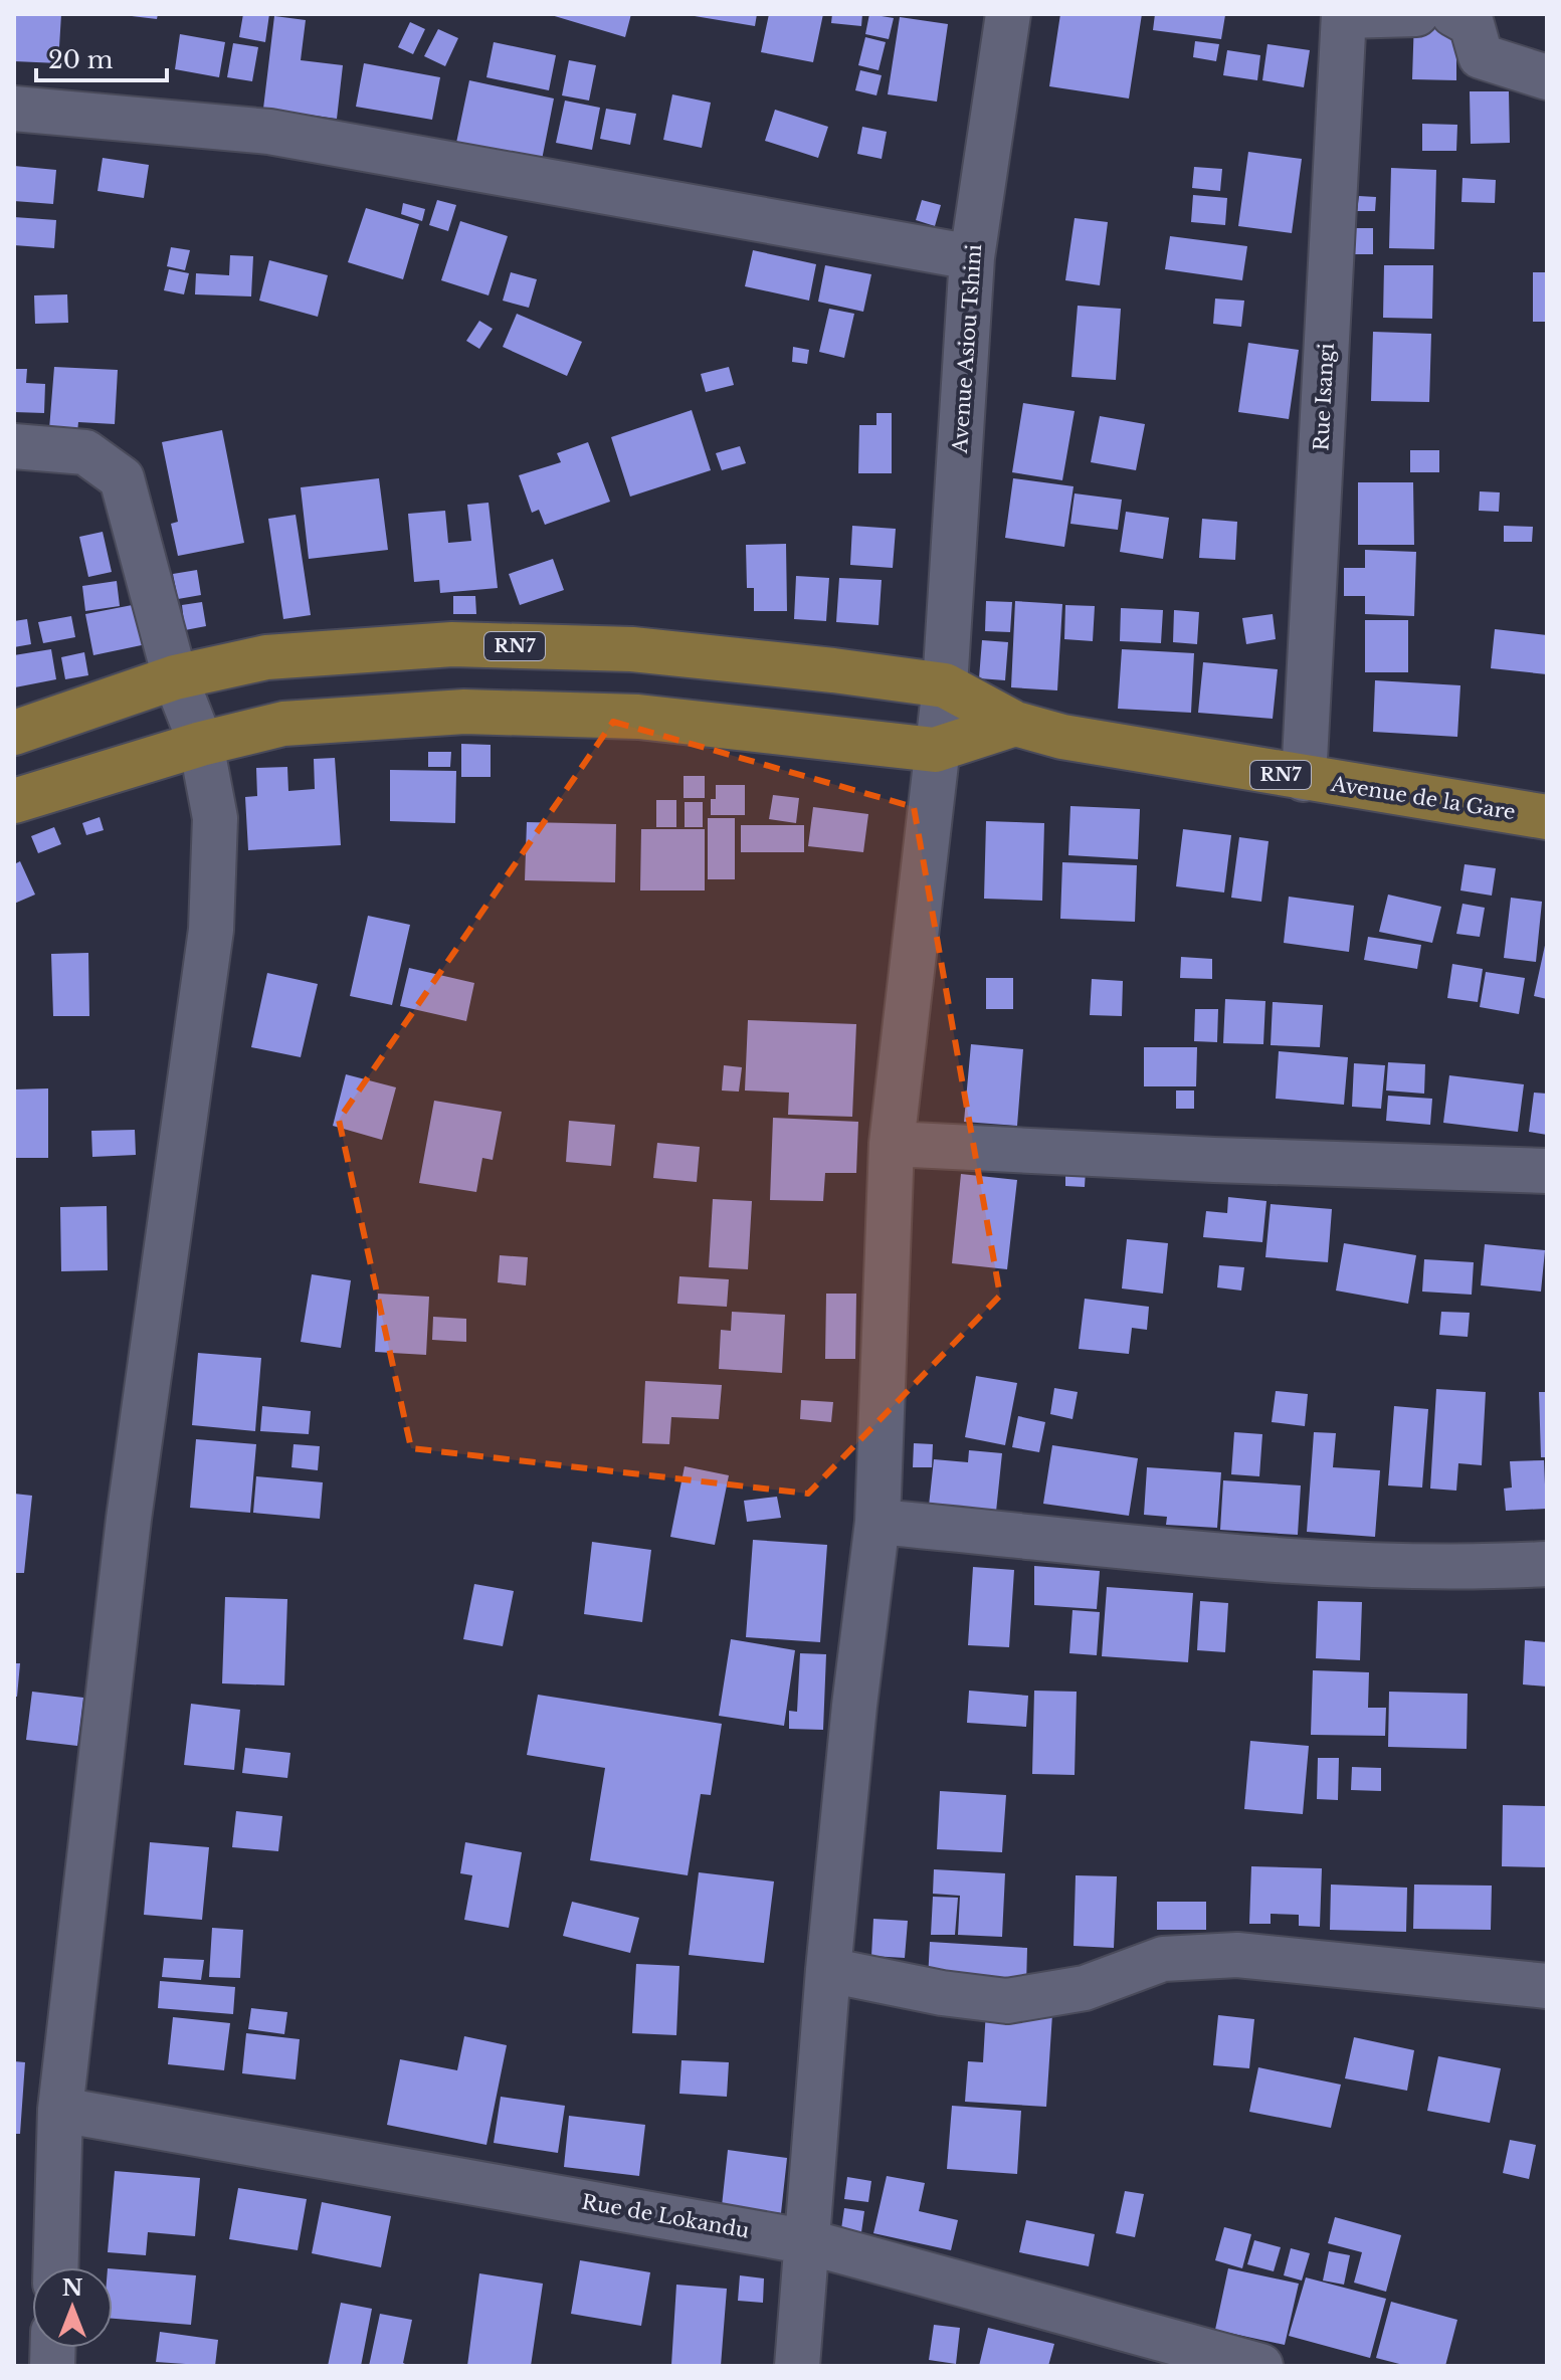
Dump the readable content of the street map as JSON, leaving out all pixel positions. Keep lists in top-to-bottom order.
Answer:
{
  "streets": {
    "main road": ["RN7", "Avenue de la Gare"],
    "street": ["Avenue Asiou Tshini", "Rue Isangi", "Rue de Lokandu"]
  },
  "crossings": [
    ["Avenue Asiou Tshini", "RN7"],
    ["Avenue Asiou Tshini", "Rue de Lokandu"],
    ["Rue Isangi", "Avenue de la Gare"],
    ["RN7", "Avenue de la Gare"]
  ],
  "scale_bar": "20 m",
  "north": "top"
}
